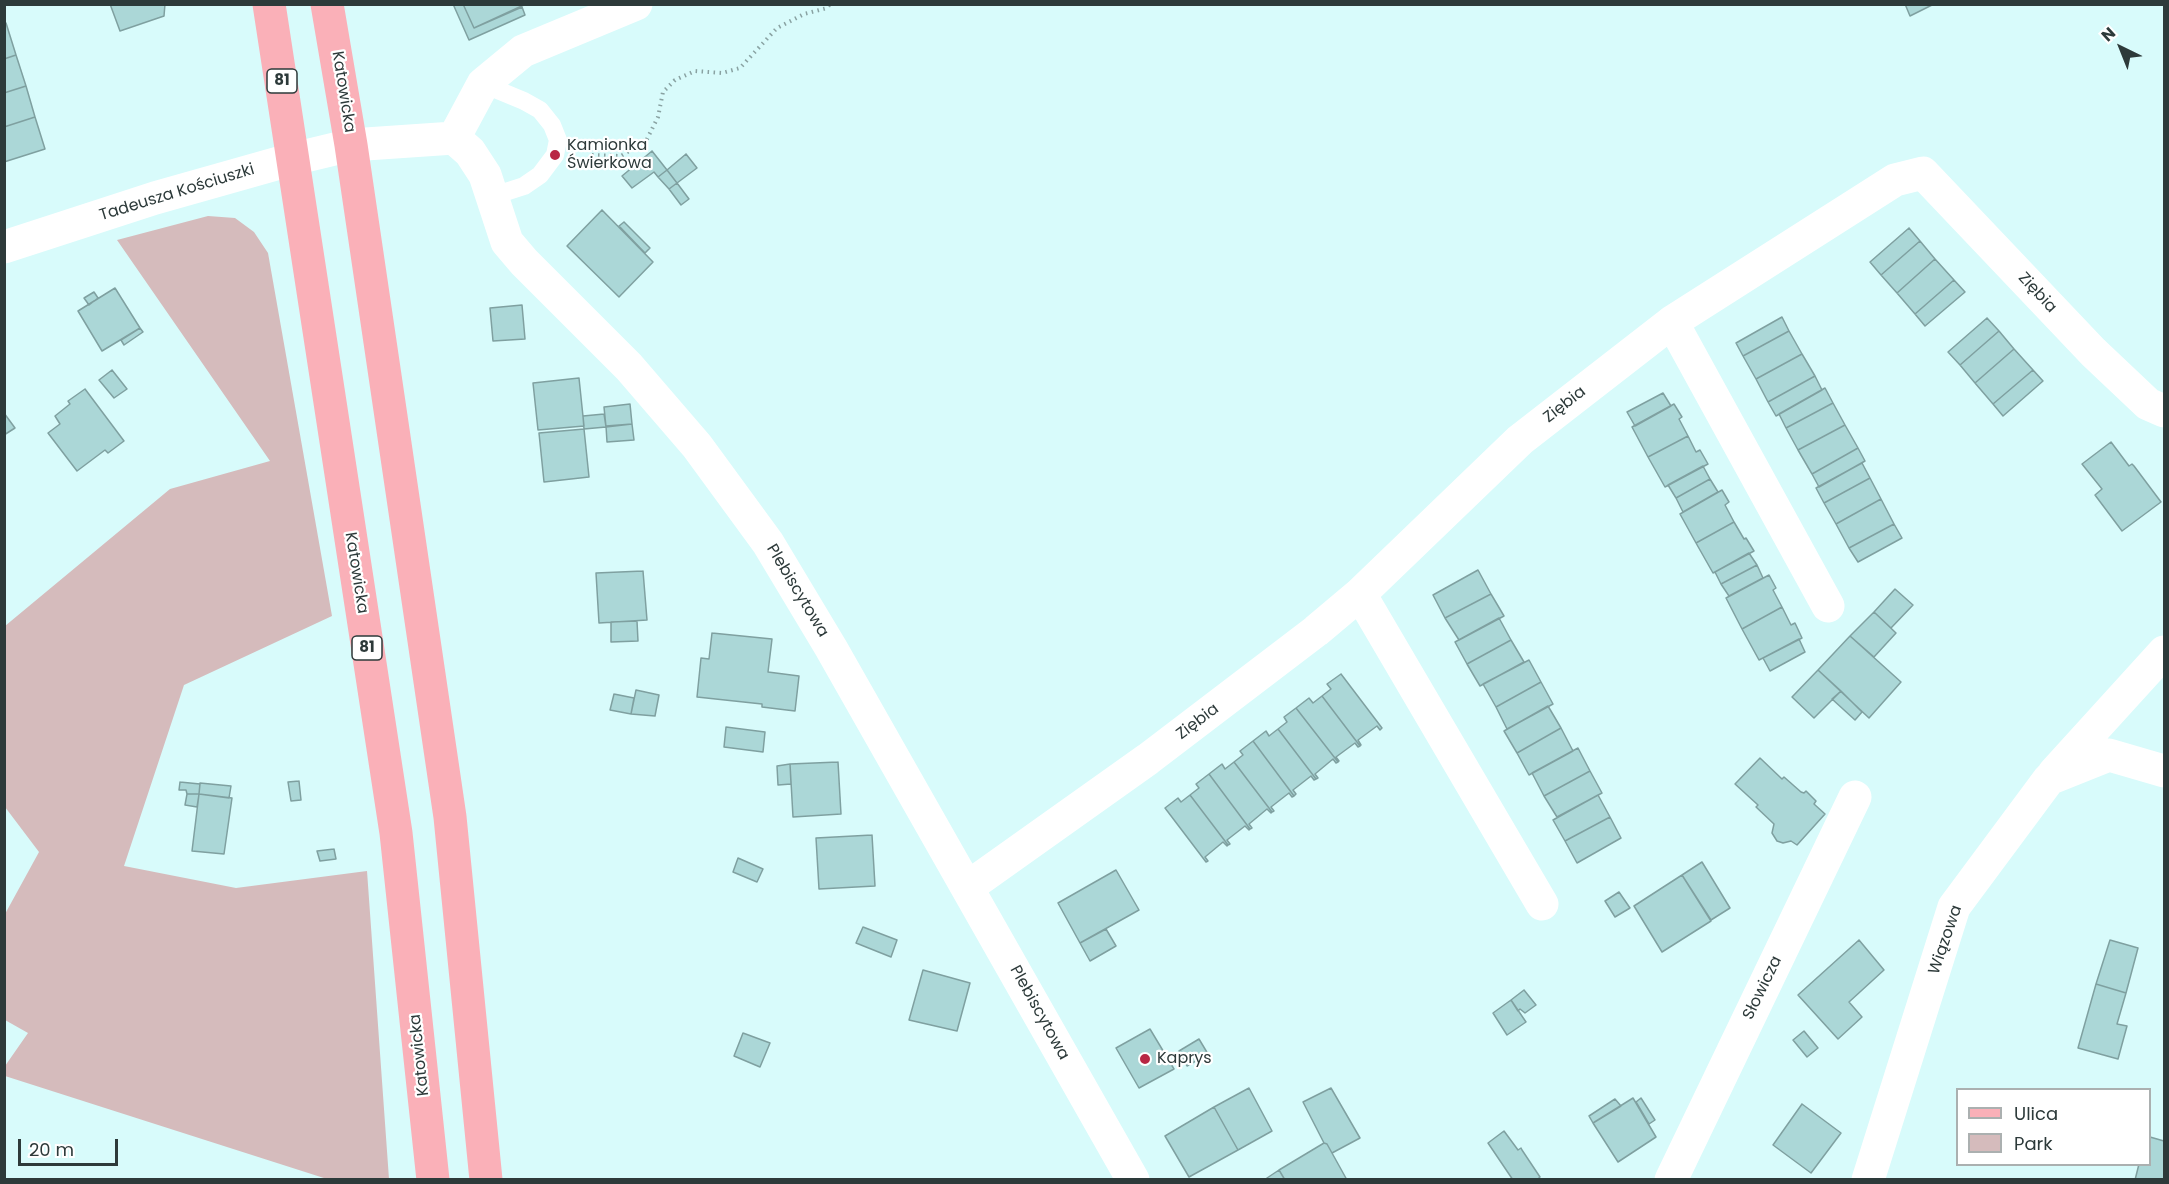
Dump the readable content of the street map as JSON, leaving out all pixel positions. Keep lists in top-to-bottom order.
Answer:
{
  "streets": {
    "main road": ["81", "Katowicka"],
    "street": [
      "Tadeusza Kościuszki",
      "Ziębia",
      "Plebiscytowa",
      "Wiązowa",
      "Słowicza"
    ]
  },
  "crossings": [
    ["Katowicka", "Tadeusza Kościuszki"],
    ["Ziębia", "Plebiscytowa"]
  ],
  "places": ["Kamionka Świerkowa", "Kaprys"],
  "legend": ["Ulica", "Park"],
  "scale_bar": "20 m",
  "north": "top left"
}
